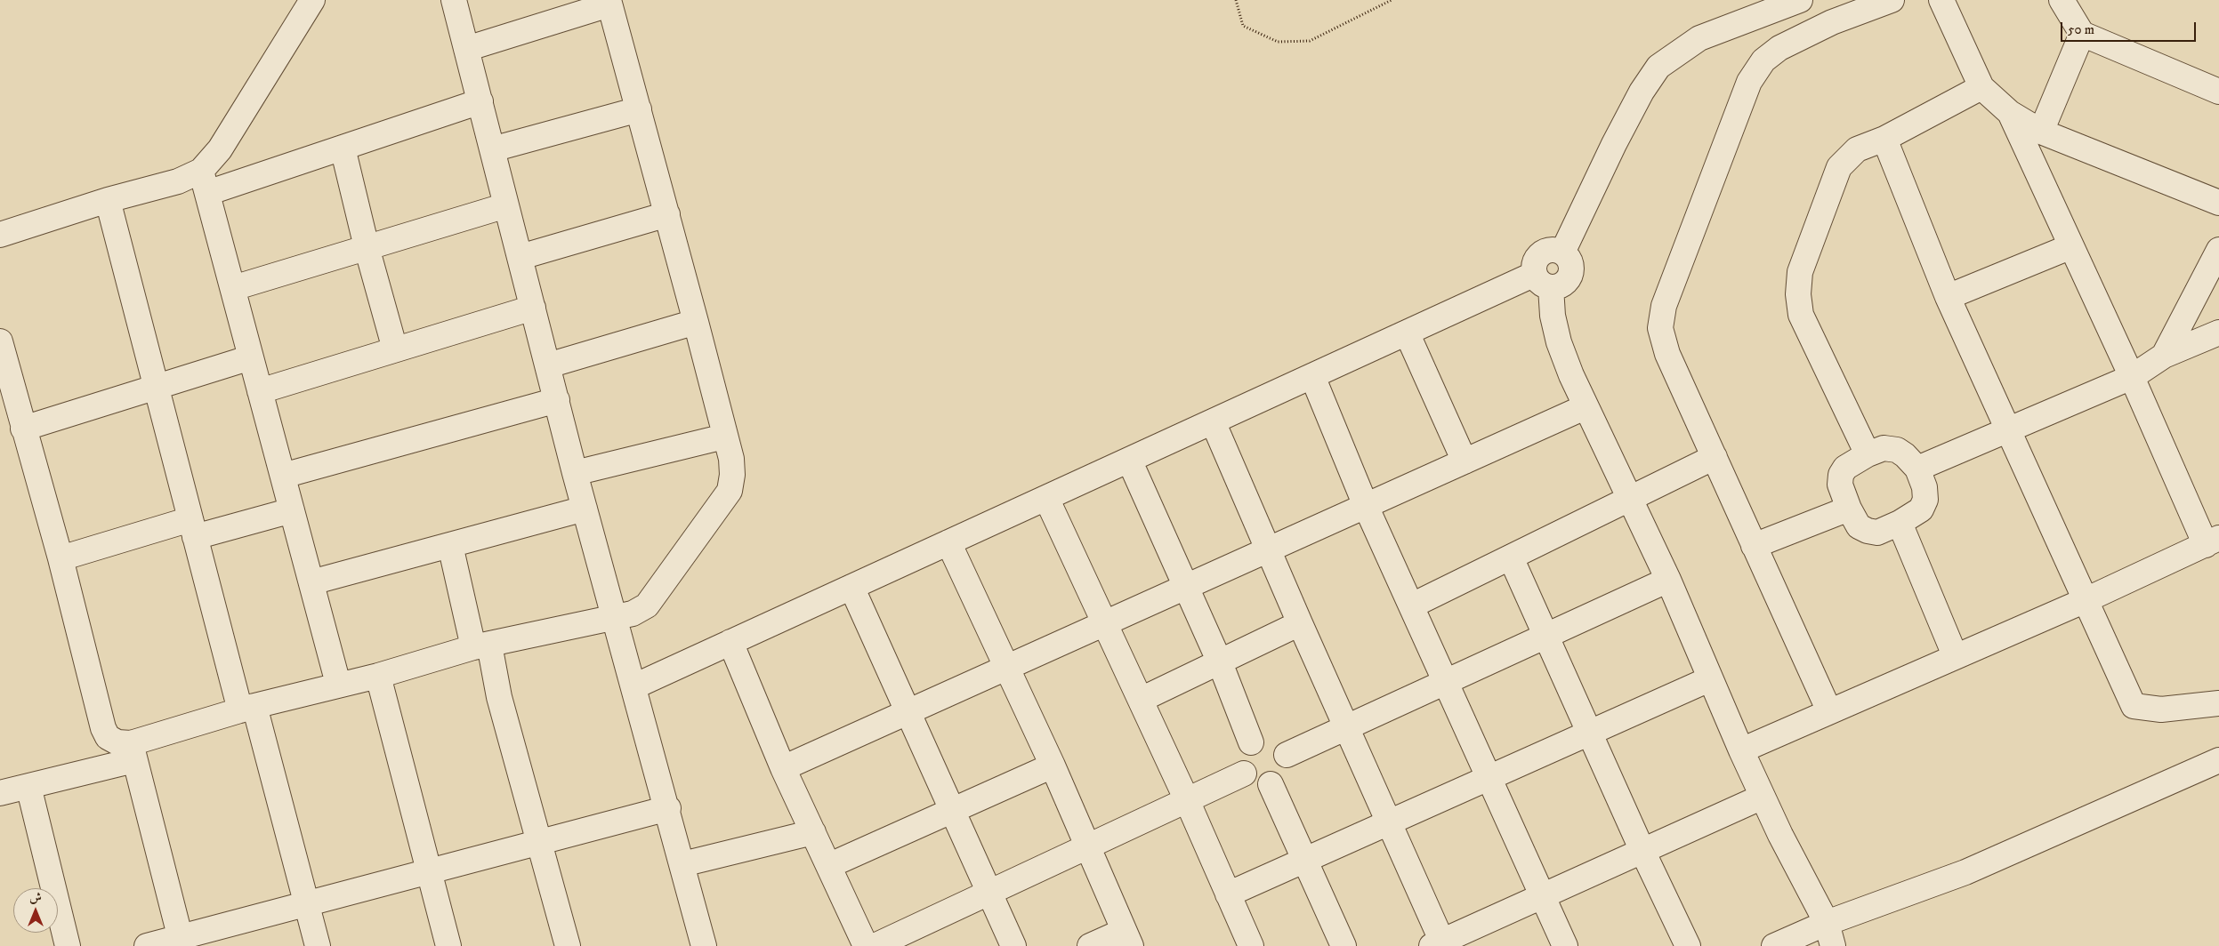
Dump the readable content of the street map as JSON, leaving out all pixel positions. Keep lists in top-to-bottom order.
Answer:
{
  "scale_bar": "50 m",
  "north": "top"
}
